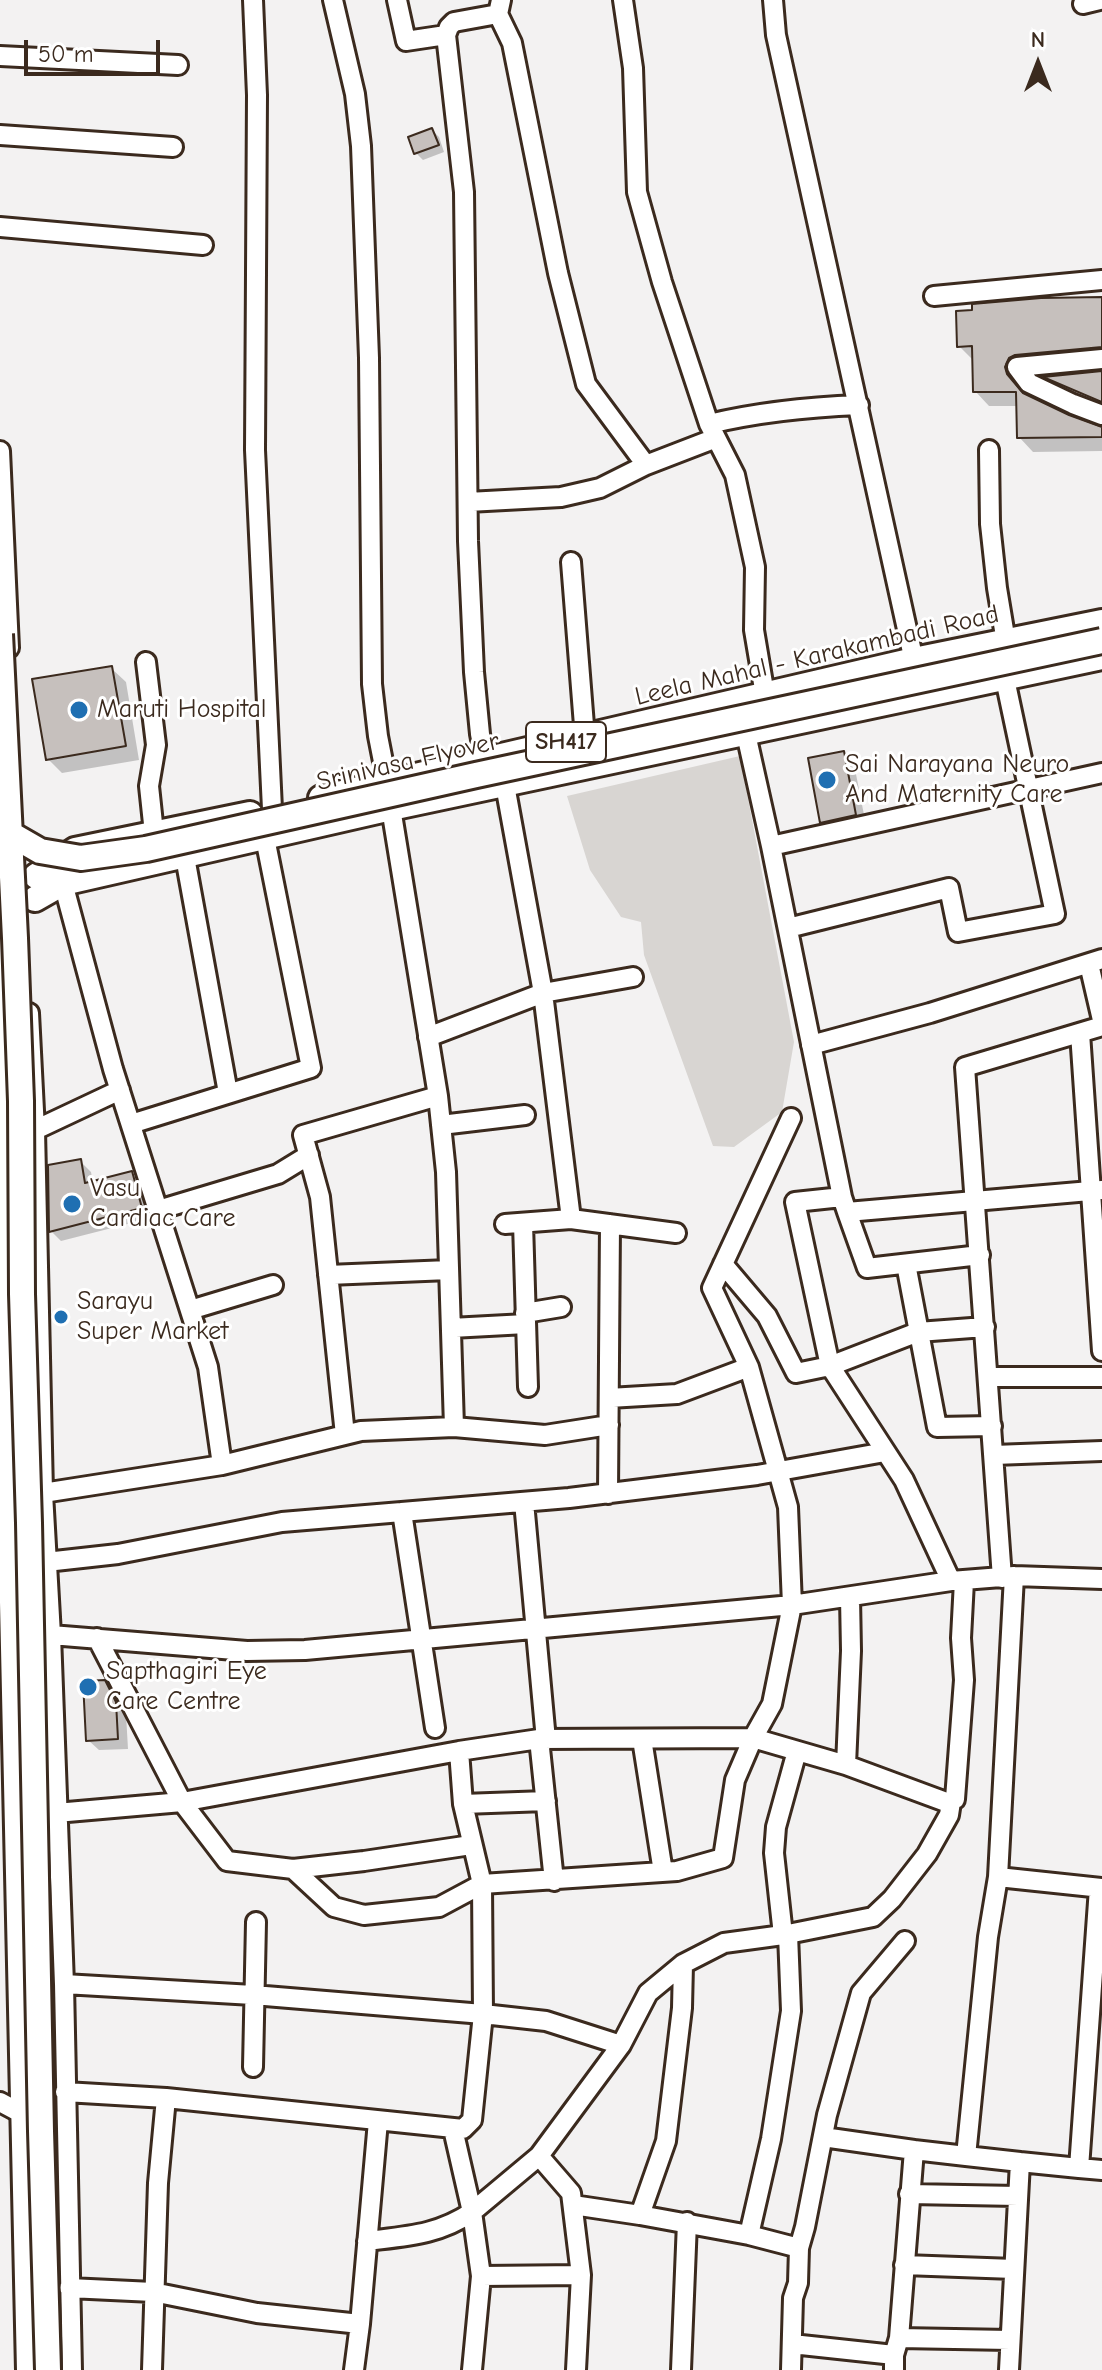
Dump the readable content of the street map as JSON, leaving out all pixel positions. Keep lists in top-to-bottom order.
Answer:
{
  "streets": {
    "main road": ["Leela Mahal - Karakambadi Road", "SH417", "Srinivasa Flyover"]
  },
  "crossings": [
    ["Leela Mahal - Karakambadi Road", "SH417"]
  ],
  "places": [
    "Maruti Hospital",
    "Sai Narayana Neuro And Maternity Care",
    "Vasu Cardiac Care",
    "Sarayu Super Market",
    "Sapthagiri Eye Care Centre"
  ],
  "scale_bar": "50 m",
  "north": "top"
}
